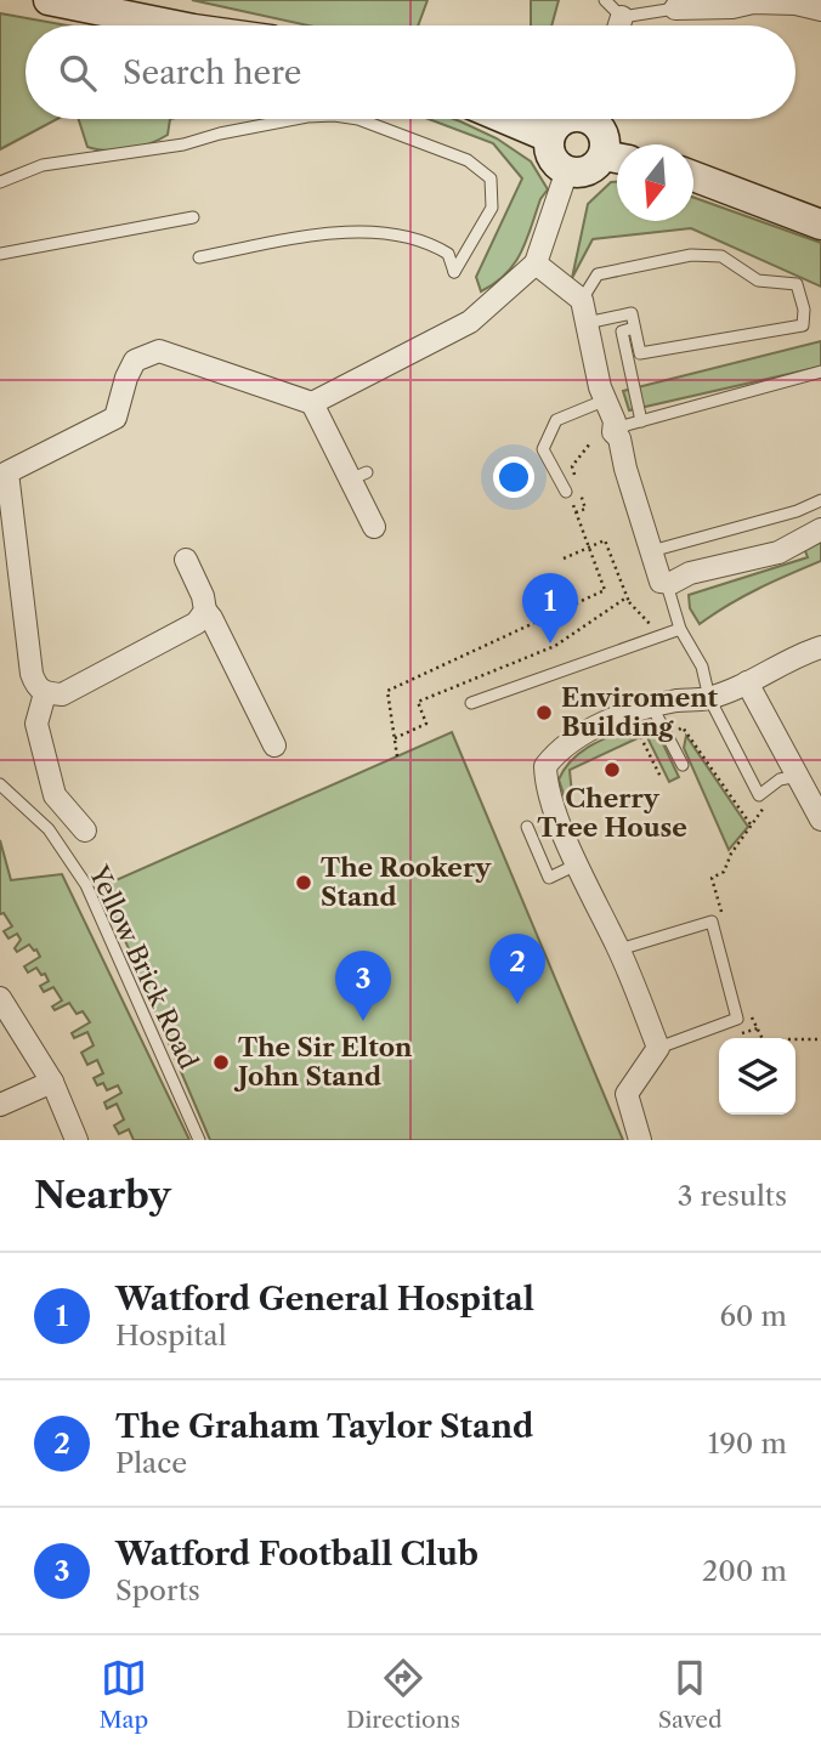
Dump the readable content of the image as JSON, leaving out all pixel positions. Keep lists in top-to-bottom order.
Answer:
{
  "streets": {
    "lane": ["Yellow Brick Road"]
  },
  "places": [
    "Enviroment Building",
    "Cherry Tree House",
    "The Rookery Stand",
    "The Sir Elton John Stand"
  ],
  "north": "bottom",
  "page": {
    "search": "Search here",
    "pins": ["1", "2", "3"],
    "heading": ["Nearby", "3 results"],
    "list": [
      {
        "mark": "1",
        "name": "Watford General Hospital",
        "note": "Hospital",
        "value": "60 m"
      },
      {
        "mark": "2",
        "name": "The Graham Taylor Stand",
        "note": "Place",
        "value": "190 m"
      },
      {
        "mark": "3",
        "name": "Watford Football Club",
        "note": "Sports",
        "value": "200 m"
      }
    ],
    "nav": ["Map", "Directions", "Saved"]
  }
}
